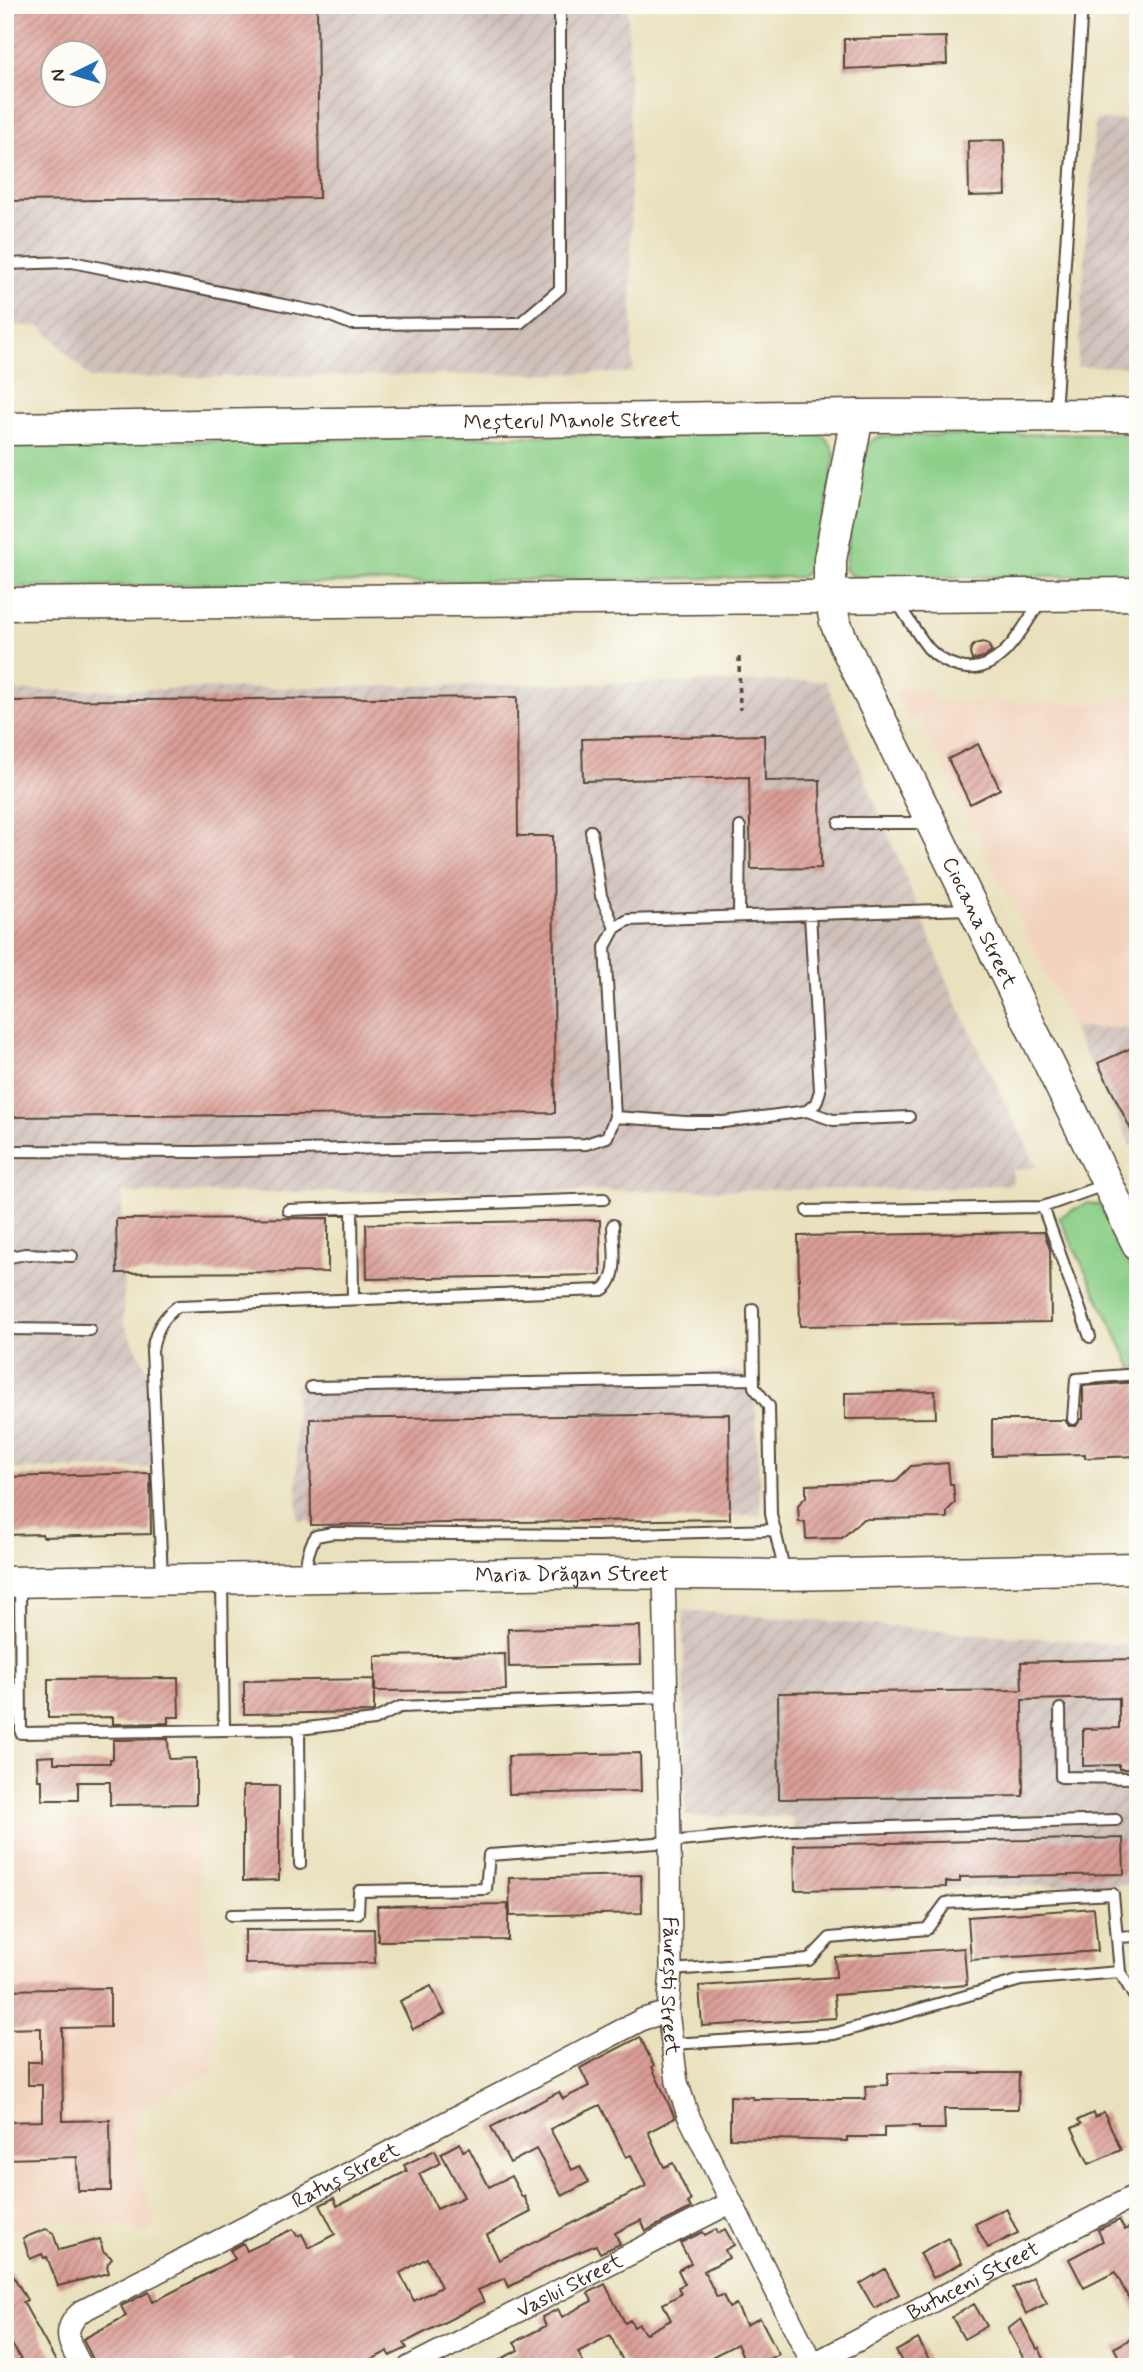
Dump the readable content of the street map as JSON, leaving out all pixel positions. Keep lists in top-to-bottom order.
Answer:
{
  "streets": {
    "main road": ["Meșterul Manole Street", "Ciocana Street", "Maria Drăgan Street"],
    "street": [
      "Făurești Street",
      "Ratuș Street",
      "Butuceni Street",
      "Vaslui Street"
    ]
  },
  "crossings": [
    ["Maria Drăgan Street", "Făurești Street"],
    ["Făurești Street", "Ratuș Street"],
    ["Făurești Street", "Butuceni Street"],
    ["Făurești Street", "Vaslui Street"]
  ],
  "north": "left"
}
